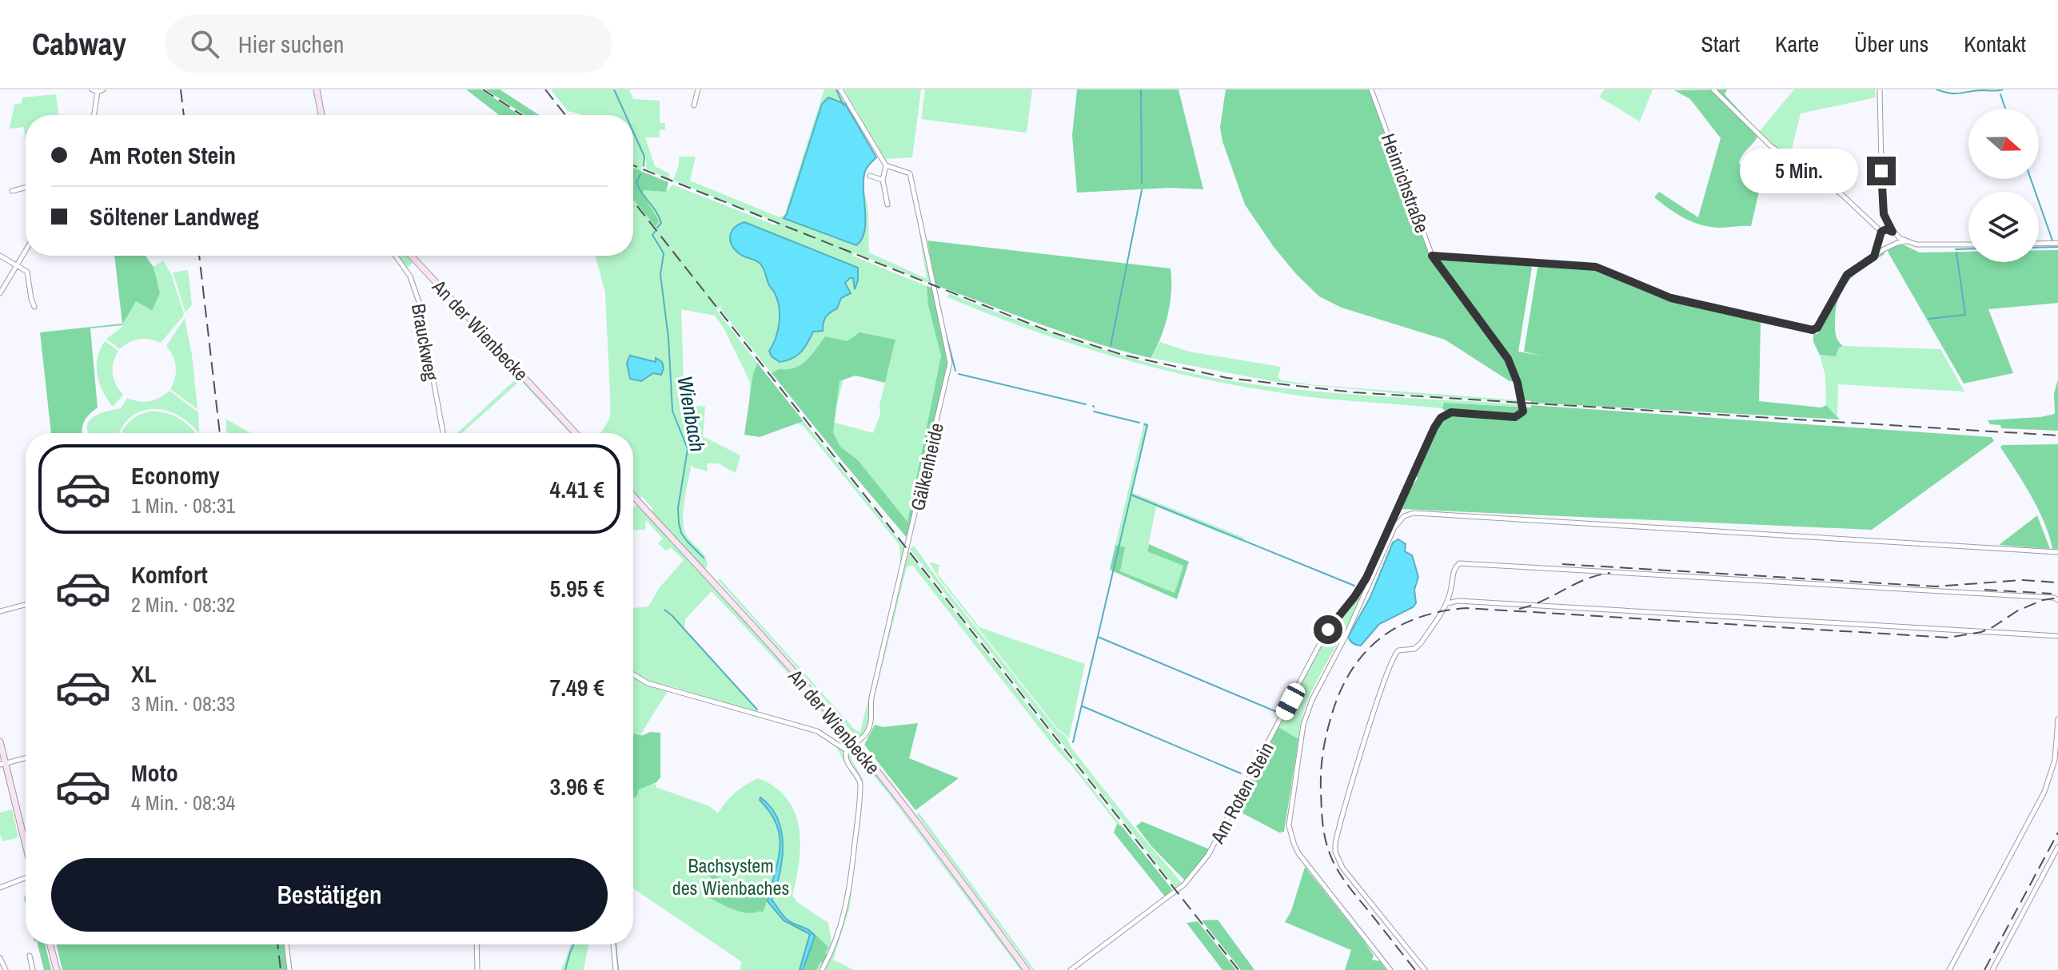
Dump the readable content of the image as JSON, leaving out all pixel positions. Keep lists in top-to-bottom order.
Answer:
{
  "streets": {
    "street": [
      "Heinrichstraße",
      "An der Wienbecke",
      "Brauckweg",
      "Gälkenheide",
      "Am Roten Stein"
    ]
  },
  "crossings": [
    ["Heinrichstraße", "Am Roten Stein"],
    ["An der Wienbecke", "Gälkenheide"]
  ],
  "water": ["Wienbach"],
  "parks": ["Bachsystem des Wienbaches"],
  "north": "right",
  "page": {
    "header": "Cabway",
    "search": "Hier suchen",
    "nav": [
      "Start",
      "Karte",
      "Über uns",
      "Kontakt"
    ],
    "banner": ["Am Roten Stein", "Söltener Landweg"],
    "bubble": "5 Min.",
    "list": [
      {
        "name": "Economy",
        "note": "1 Min. · 08:31",
        "value": "4.41 €"
      },
      {
        "name": "Komfort",
        "note": "2 Min. · 08:32",
        "value": "5.95 €"
      },
      {
        "name": "XL",
        "note": "3 Min. · 08:33",
        "value": "7.49 €"
      },
      {
        "name": "Moto",
        "note": "4 Min. · 08:34",
        "value": "3.96 €"
      }
    ],
    "buttons": "Bestätigen"
  }
}
